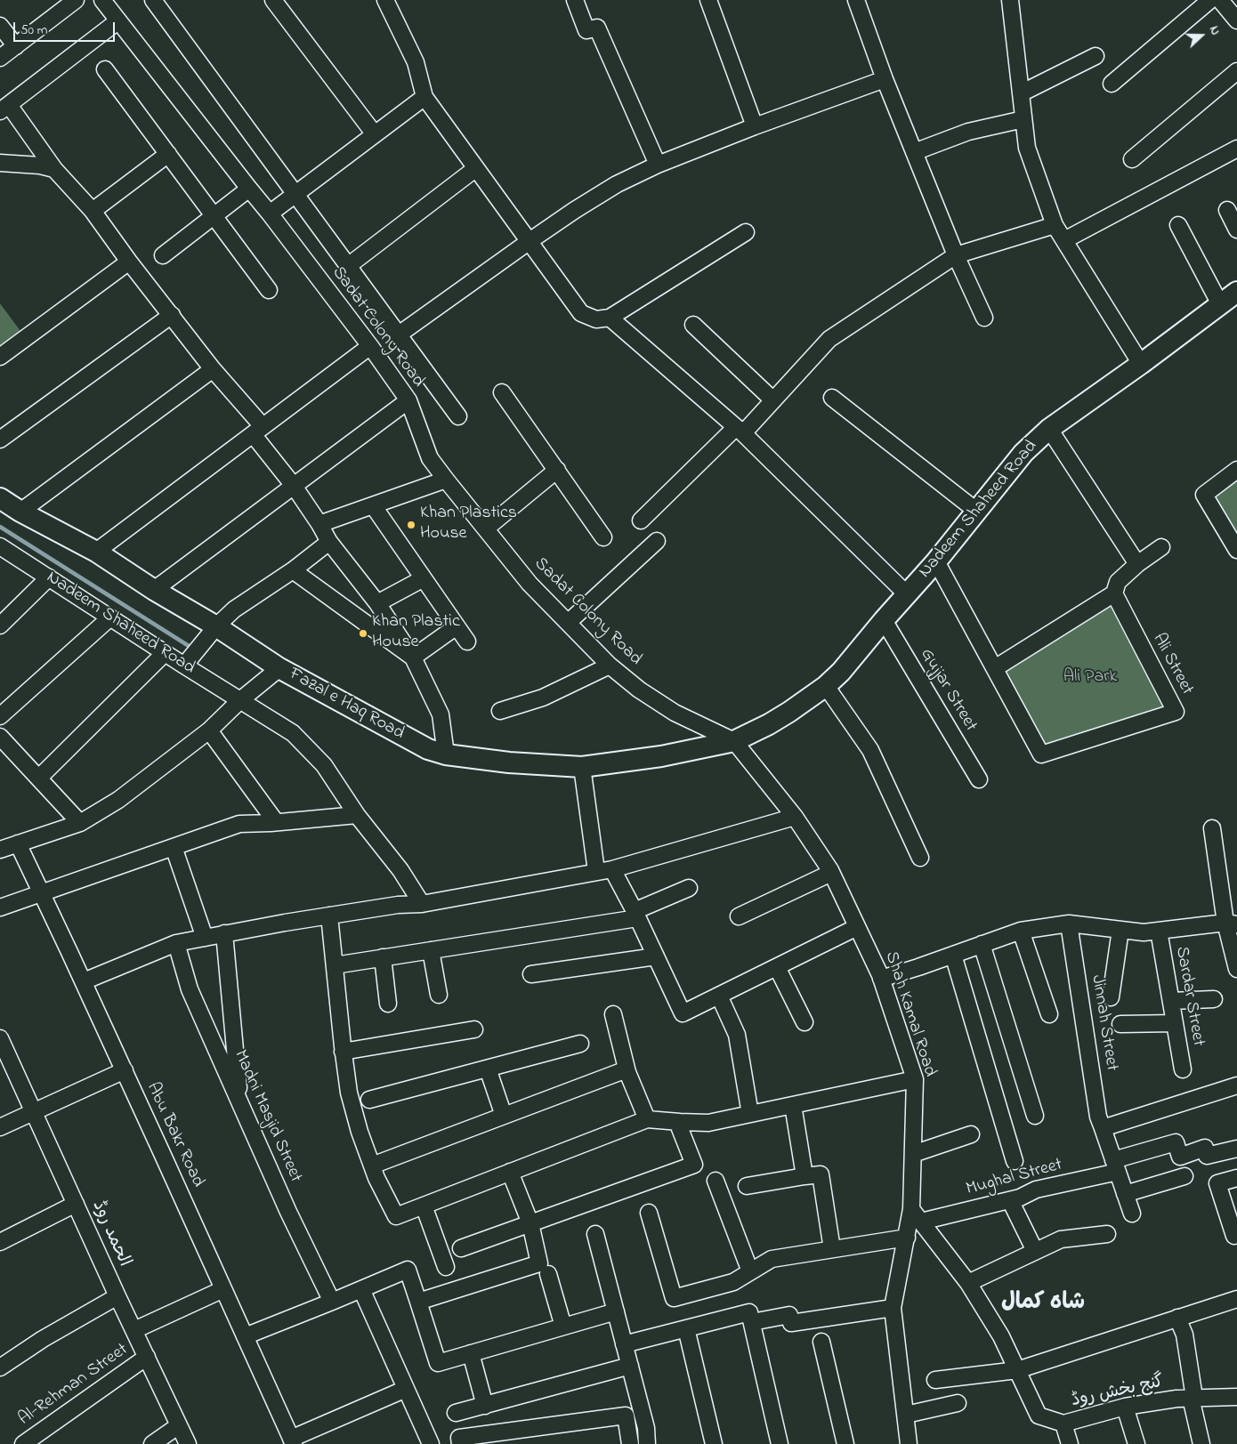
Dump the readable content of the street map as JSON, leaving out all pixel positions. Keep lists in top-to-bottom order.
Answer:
{
  "streets": {
    "main road": ["Nadeem Shaheed Road", "Fazal e Haq Road"],
    "street": [
      "Sadat Colony Road",
      "Ali Street",
      "Gujjar Street",
      "Sardar Street",
      "Shah Kamal Road",
      "Jinnah Street",
      "Madni Masjid Street",
      "Abu Bakr Road",
      "Mughal Street",
      "الحمد روڈ",
      "Al-Rehman Street",
      "گنج بخش روڈ"
    ]
  },
  "crossings": [
    ["Sadat Colony Road", "Nadeem Shaheed Road"],
    ["Sadat Colony Road", "Fazal e Haq Road"],
    ["Sadat Colony Road", "Shah Kamal Road"],
    ["Nadeem Shaheed Road", "Ali Street"],
    ["Nadeem Shaheed Road", "Gujjar Street"],
    ["Nadeem Shaheed Road", "Fazal e Haq Road"],
    ["Nadeem Shaheed Road", "Shah Kamal Road"],
    ["Fazal e Haq Road", "Shah Kamal Road"],
    ["Shah Kamal Road", "گنج بخش روڈ"],
    ["Jinnah Street", "Mughal Street"],
    ["Mughal Street", "گنج بخش روڈ"],
    ["الحمد روڈ", "Al-Rehman Street"]
  ],
  "districts": ["شاہ کمال"],
  "parks": ["Ali Park"],
  "places": ["Khan Plastics House", "Khan Plastic House"],
  "scale_bar": "50 m",
  "north": "right"
}
